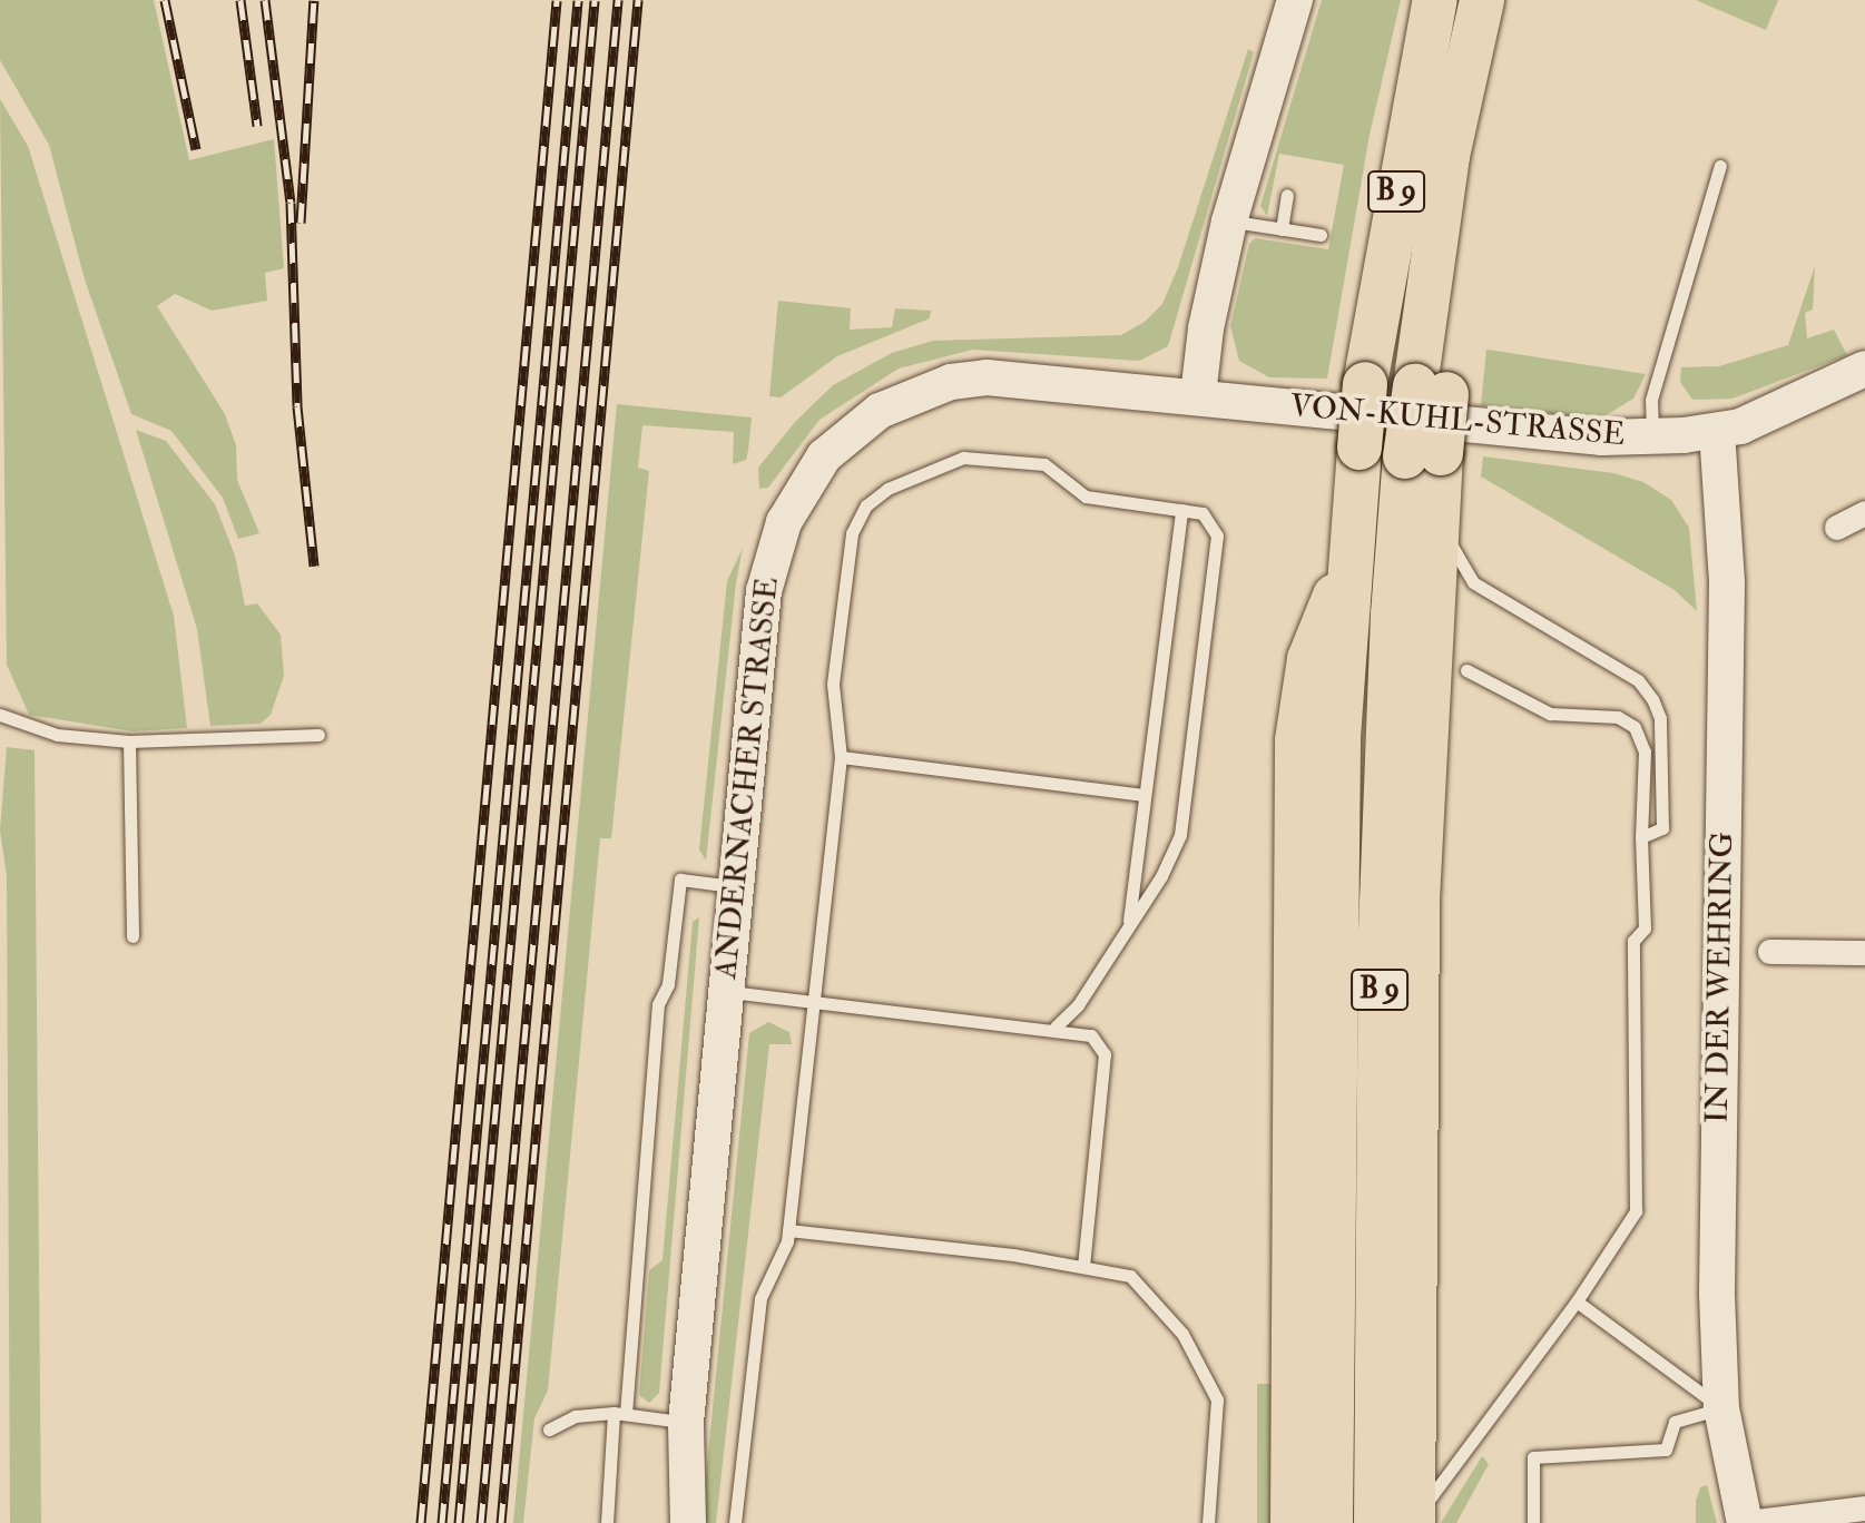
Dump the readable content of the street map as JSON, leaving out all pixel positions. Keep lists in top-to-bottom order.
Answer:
{
  "streets": {
    "highway": ["B 9"],
    "street": ["VON-KUHL-STRASSE", "ANDERNACHER STRASSE", "IN DER WEHRING"]
  },
  "crossings": [
    ["VON-KUHL-STRASSE", "ANDERNACHER STRASSE"],
    ["VON-KUHL-STRASSE", "IN DER WEHRING"]
  ]
}
